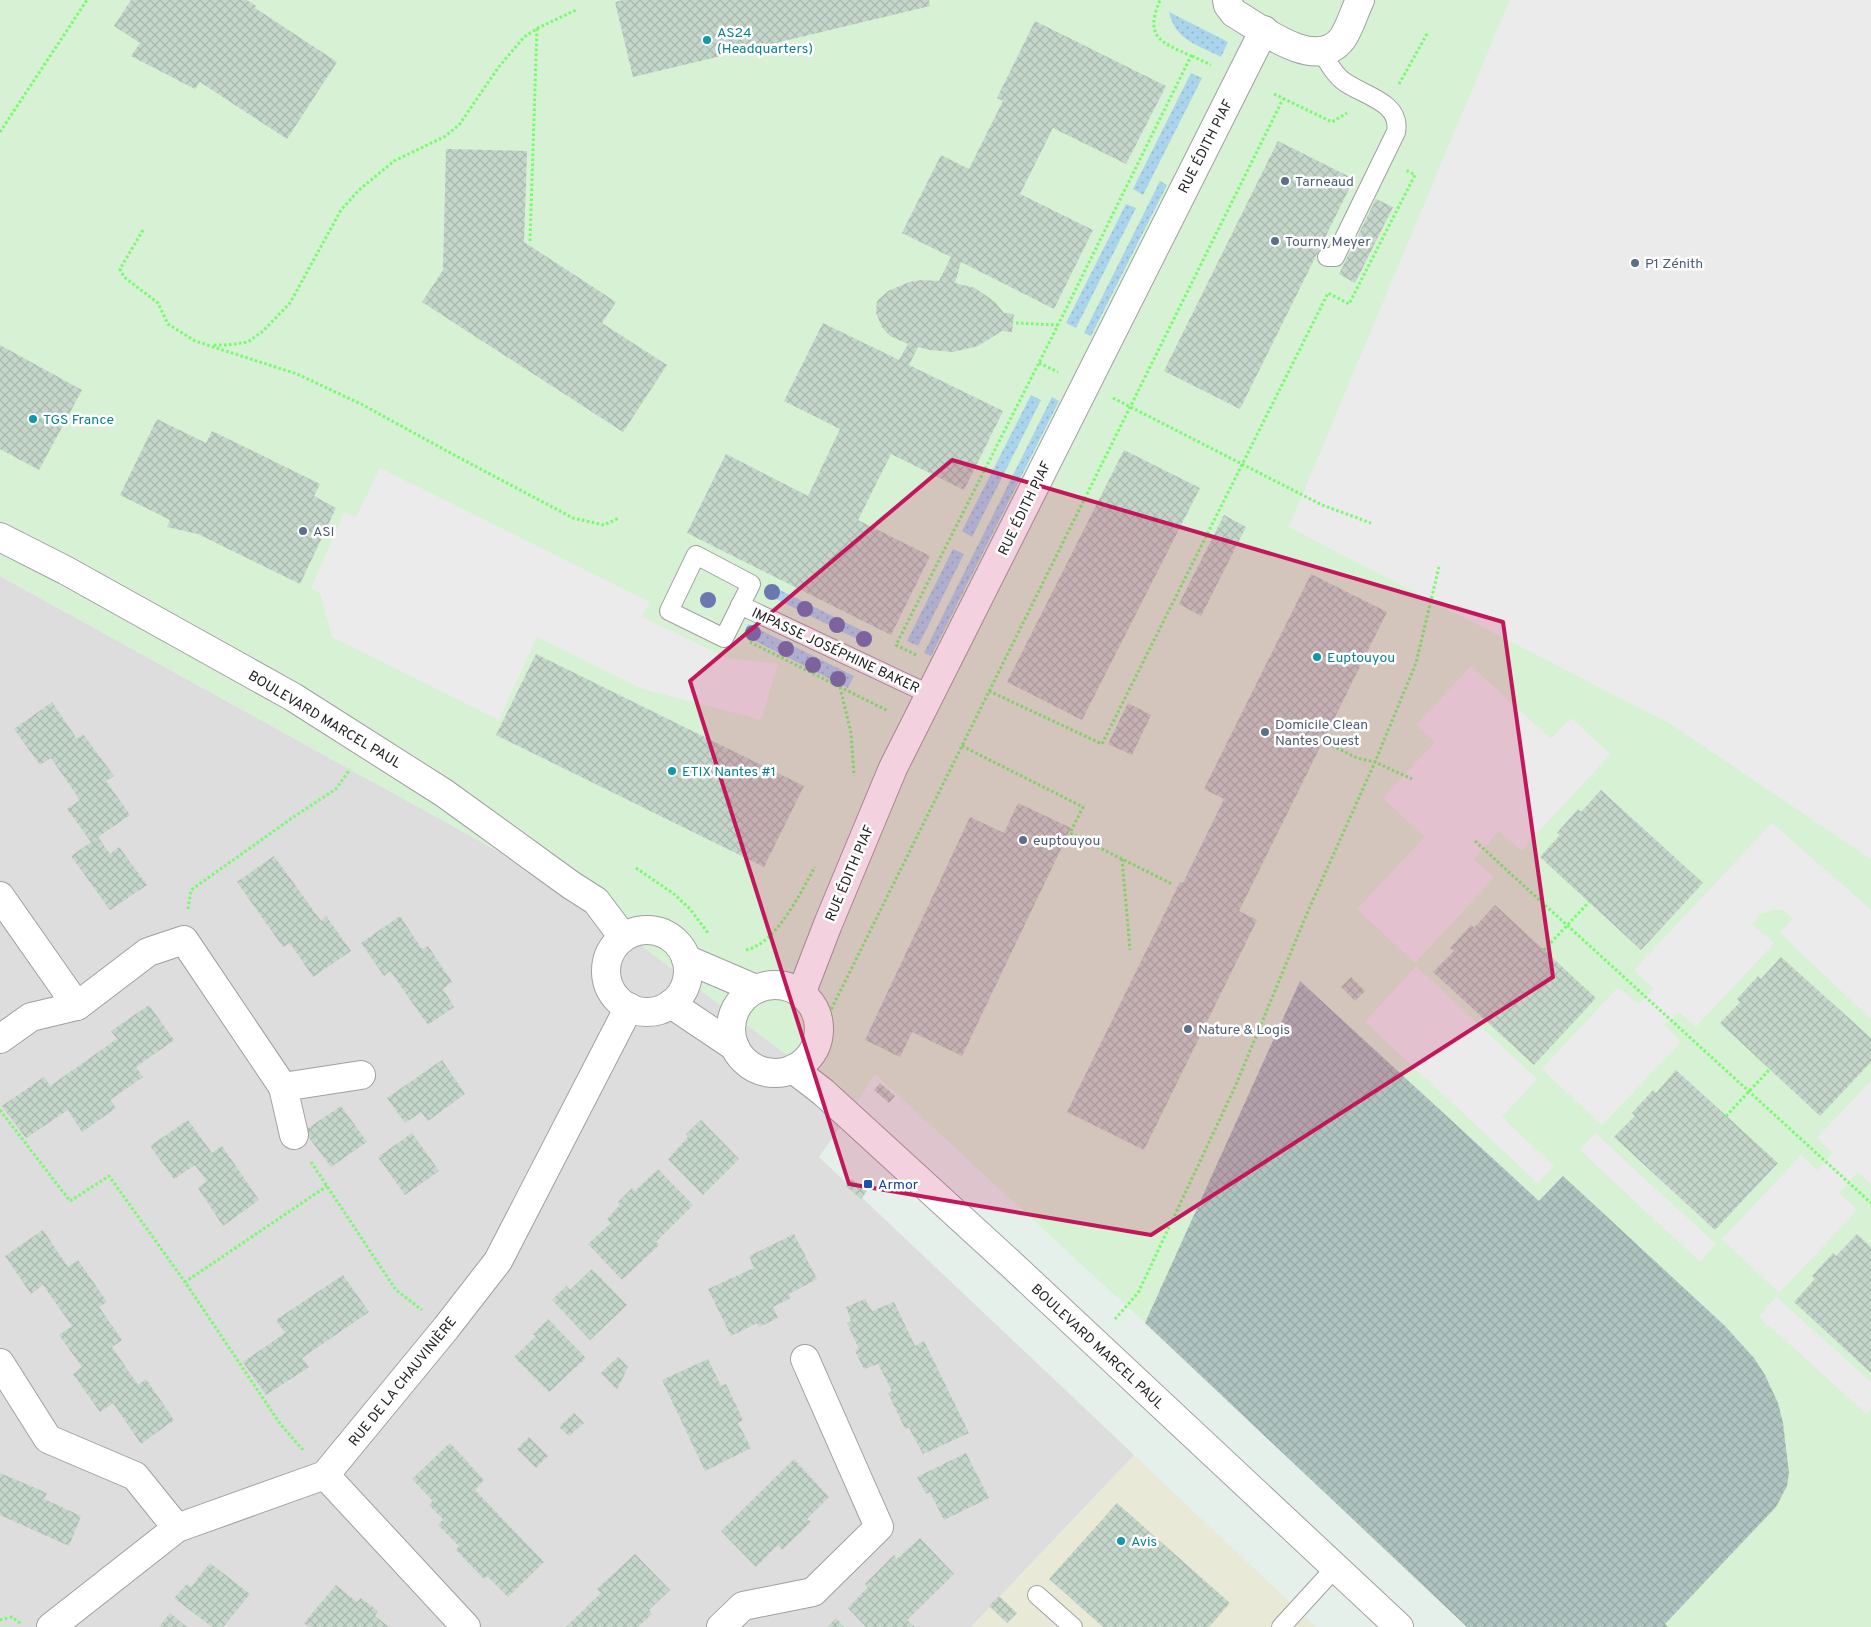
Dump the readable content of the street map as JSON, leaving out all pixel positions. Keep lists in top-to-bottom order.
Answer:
{
  "streets": {
    "street": ["RUE ÉDITH PIAF", "BOULEVARD MARCEL PAUL", "RUE DE LA CHAUVINIÈRE"],
    "lane": ["IMPASSE JOSÉPHINE BAKER"]
  },
  "crossings": [
    ["RUE ÉDITH PIAF", "IMPASSE JOSÉPHINE BAKER"],
    ["RUE ÉDITH PIAF", "BOULEVARD MARCEL PAUL"],
    ["BOULEVARD MARCEL PAUL", "RUE DE LA CHAUVINIÈRE"]
  ],
  "places": {
    "other": [
      "AS24 (Headquarters)",
      "Tarneaud",
      "Tourny Meyer",
      "P1 Zénith",
      "TGS France",
      "ASI",
      "Euptouyou",
      "Domicile Clean Nantes Ouest",
      "ETIX Nantes #1",
      "euptouyou",
      "Nature & Logis",
      "Avis"
    ],
    "transit": ["Armor"]
  }
}
